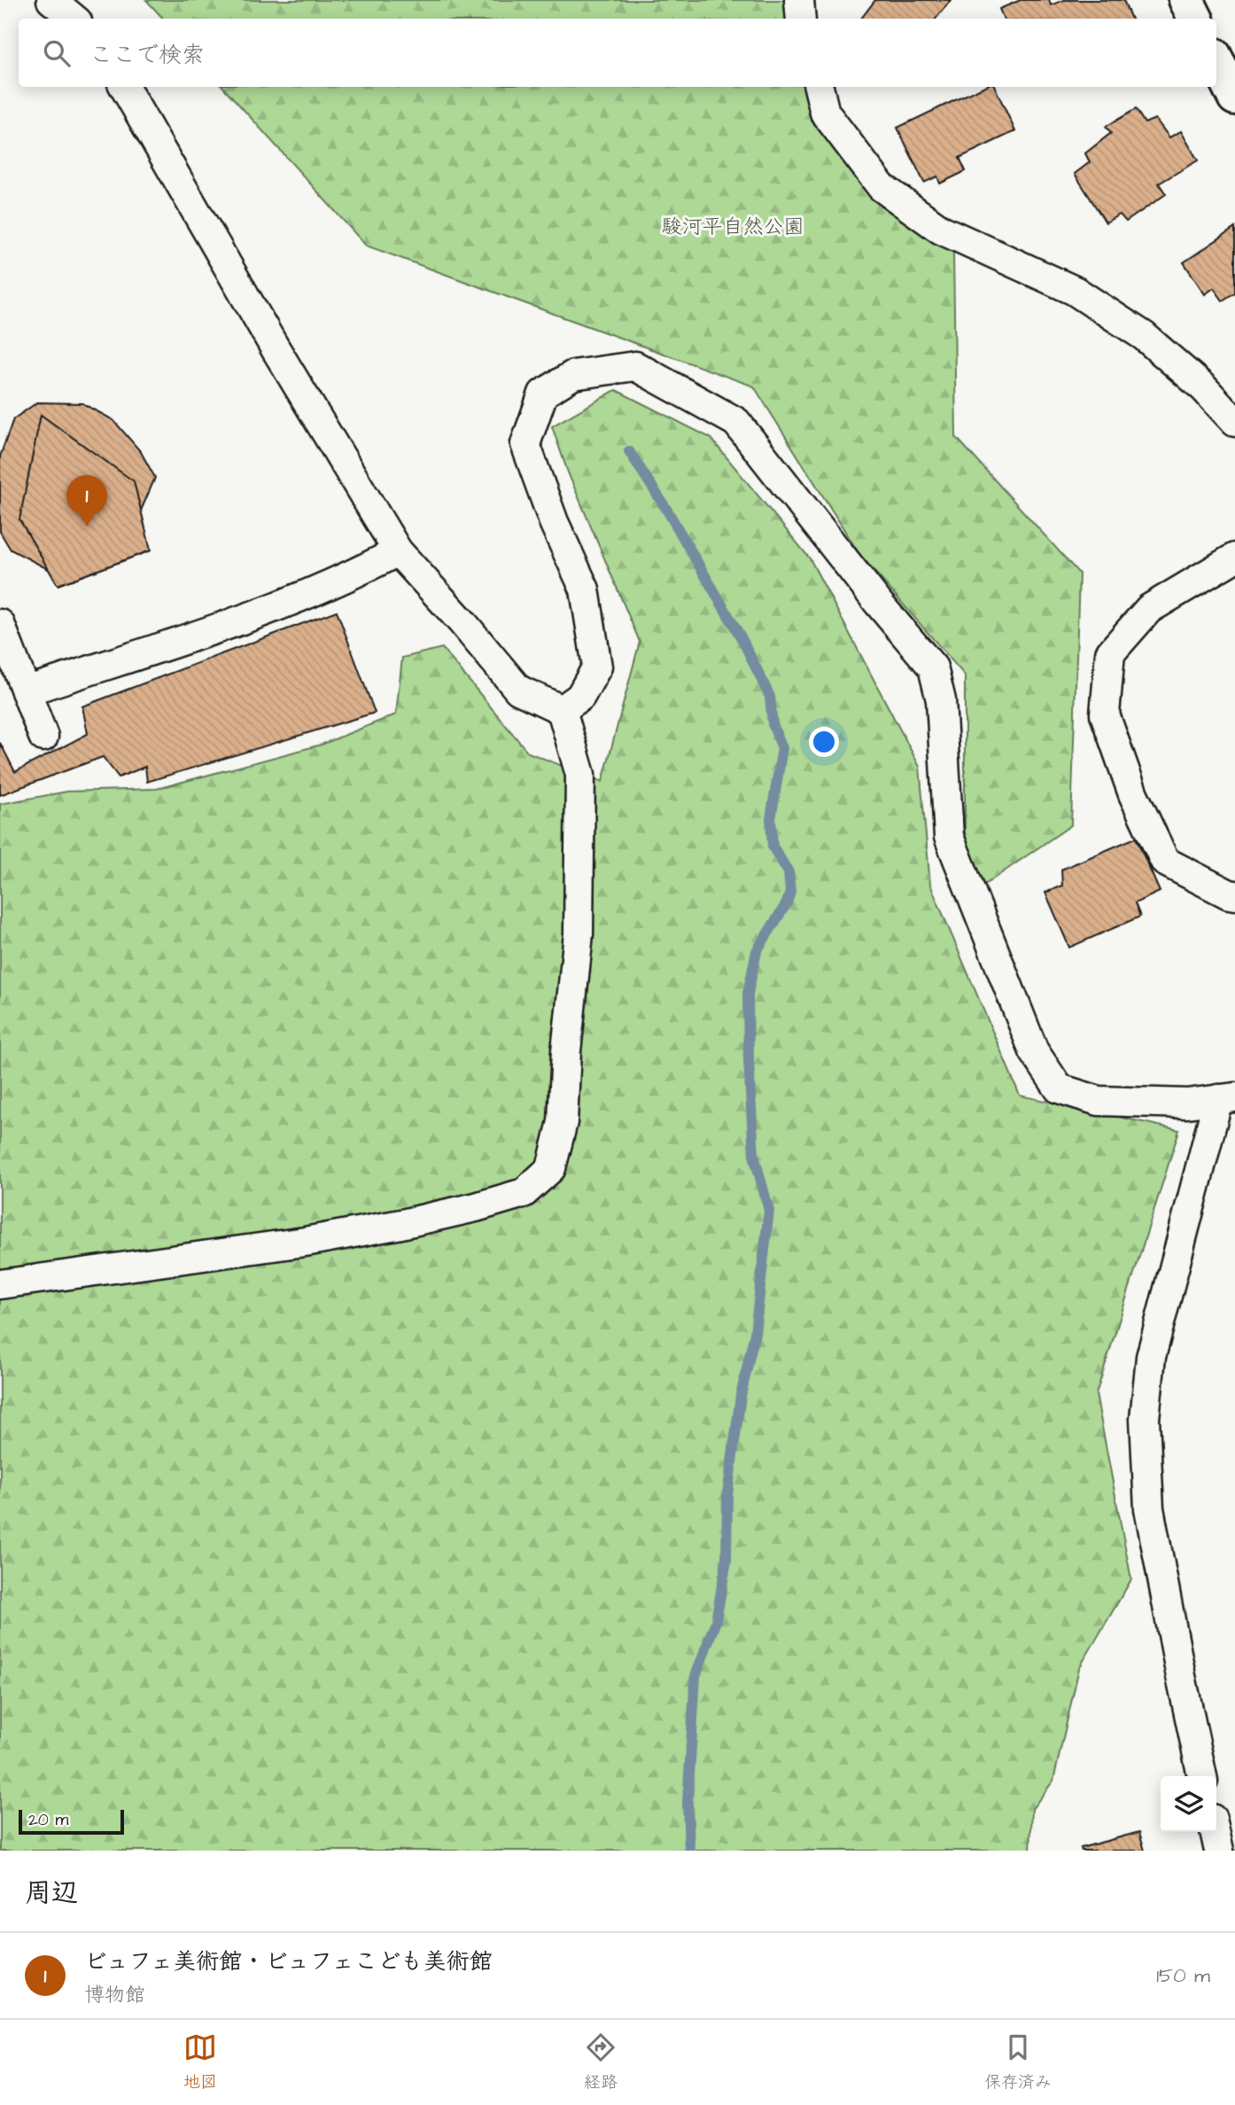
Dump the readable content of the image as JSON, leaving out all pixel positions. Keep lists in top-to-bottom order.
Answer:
{
  "parks": ["駿河平自然公園"],
  "scale_bar": "20 m",
  "page": {
    "search": "ここで検索",
    "pins": "1",
    "scale": "20 m",
    "heading": "周辺",
    "list": [
      {
        "mark": "1",
        "name": "ビュフェ美術館・ビュフェこども美術館",
        "note": "博物館",
        "value": "150 m"
      }
    ],
    "nav": ["地図", "経路", "保存済み"]
  }
}
